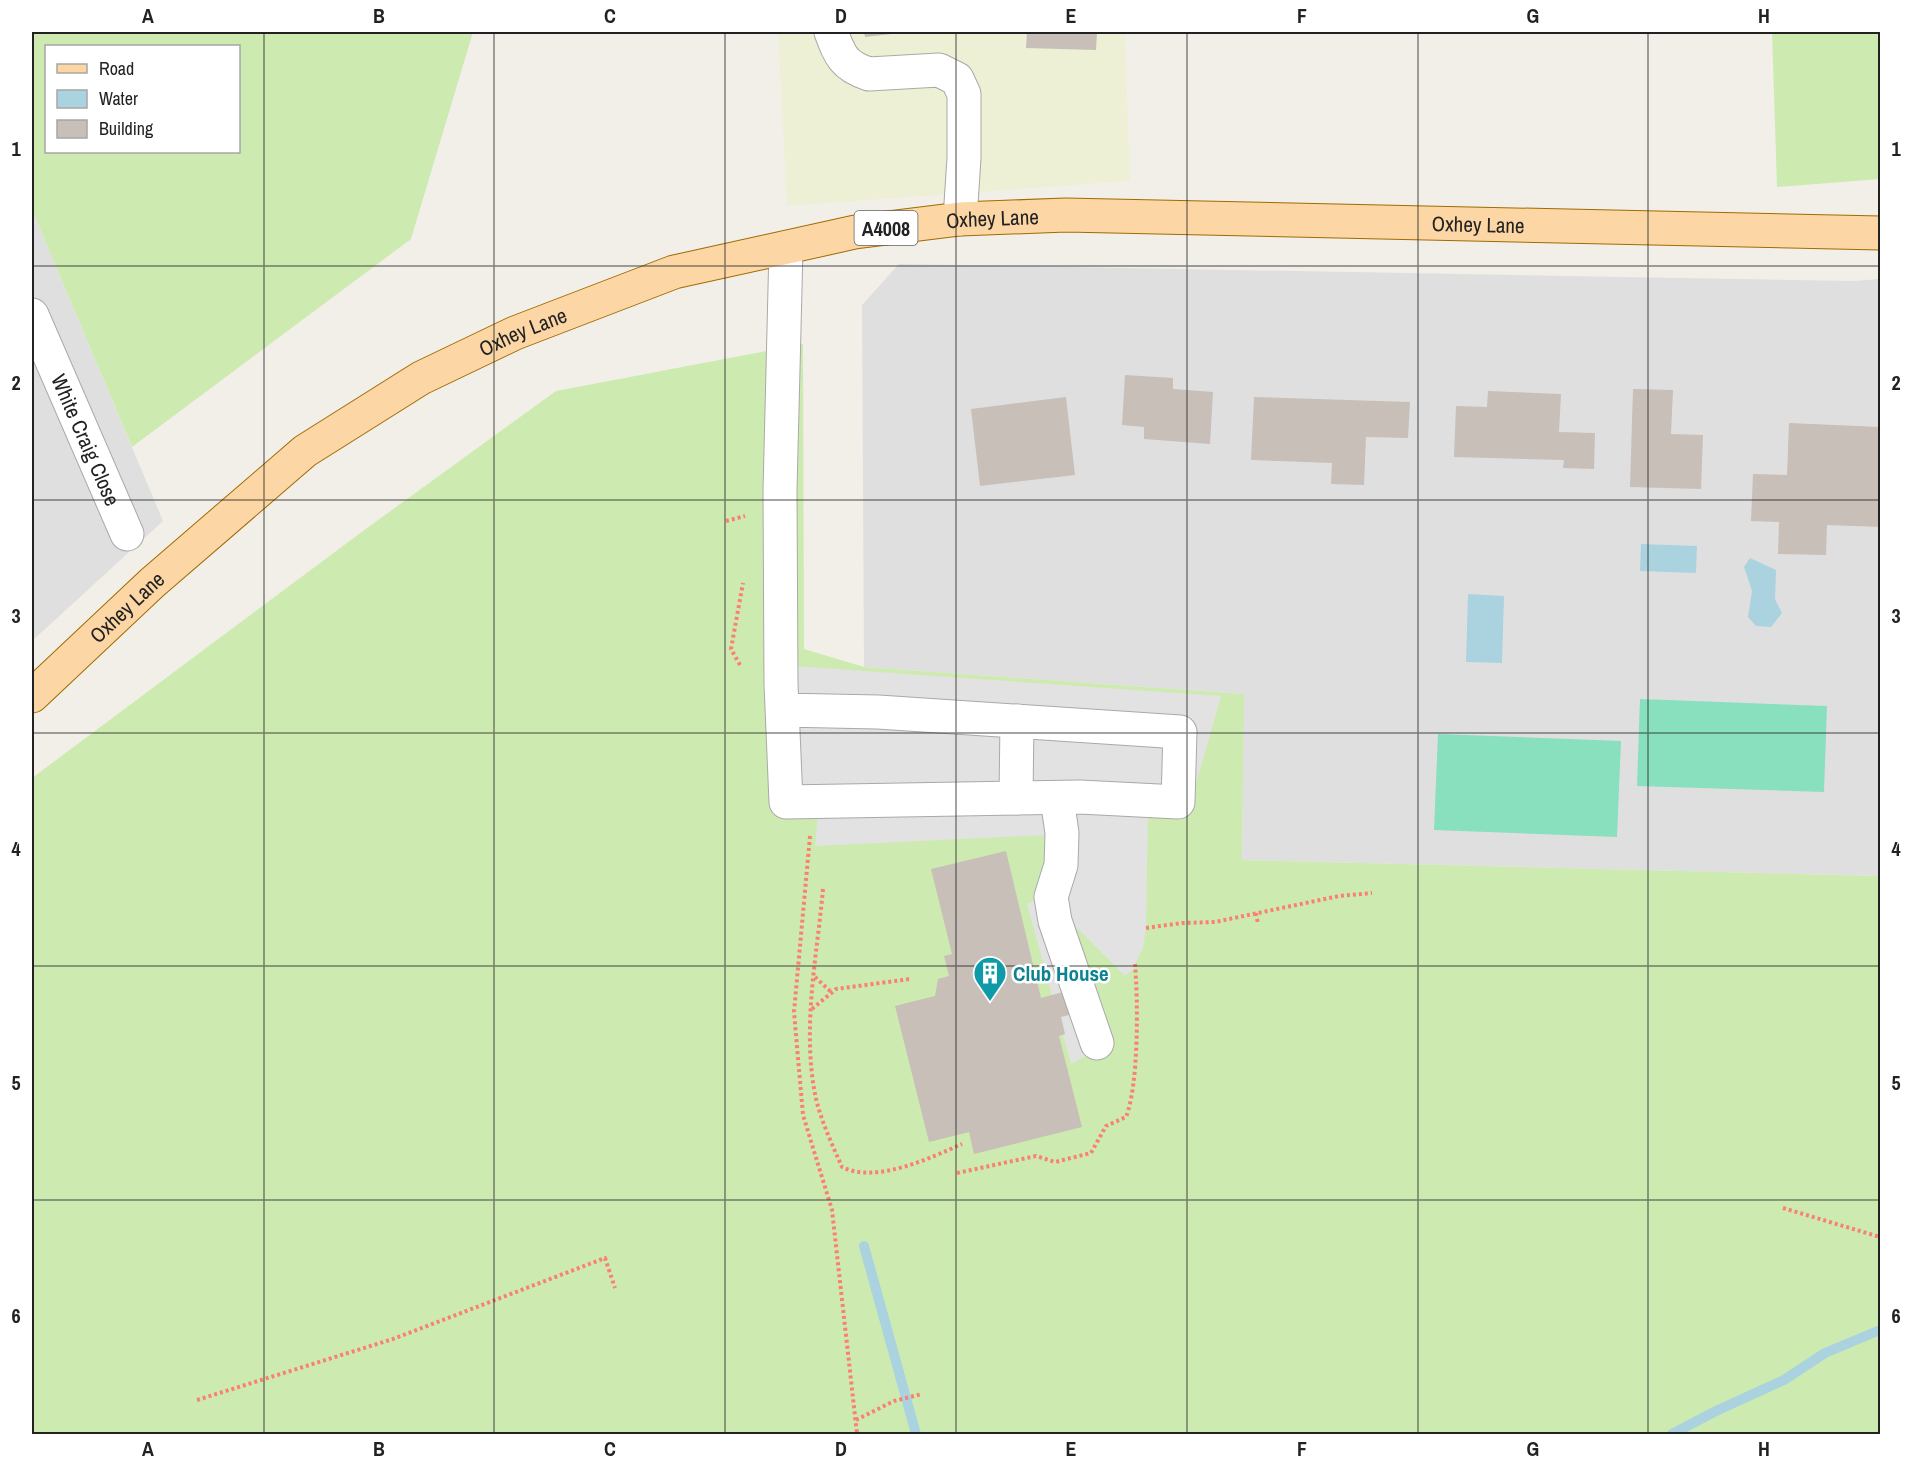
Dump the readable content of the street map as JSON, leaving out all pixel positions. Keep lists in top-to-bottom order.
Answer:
{
  "streets": {
    "main road": ["Oxhey Lane", "A4008"],
    "street": ["White Craig Close"]
  },
  "places": {
    "building": ["Club House"]
  },
  "legend": ["Road", "Water", "Building"],
  "grid": {
    "columns": [
      "A",
      "B",
      "C",
      "D",
      "E",
      "F",
      "G",
      "H"
    ],
    "rows": [
      "1",
      "2",
      "3",
      "4",
      "5",
      "6"
    ]
  }
}
